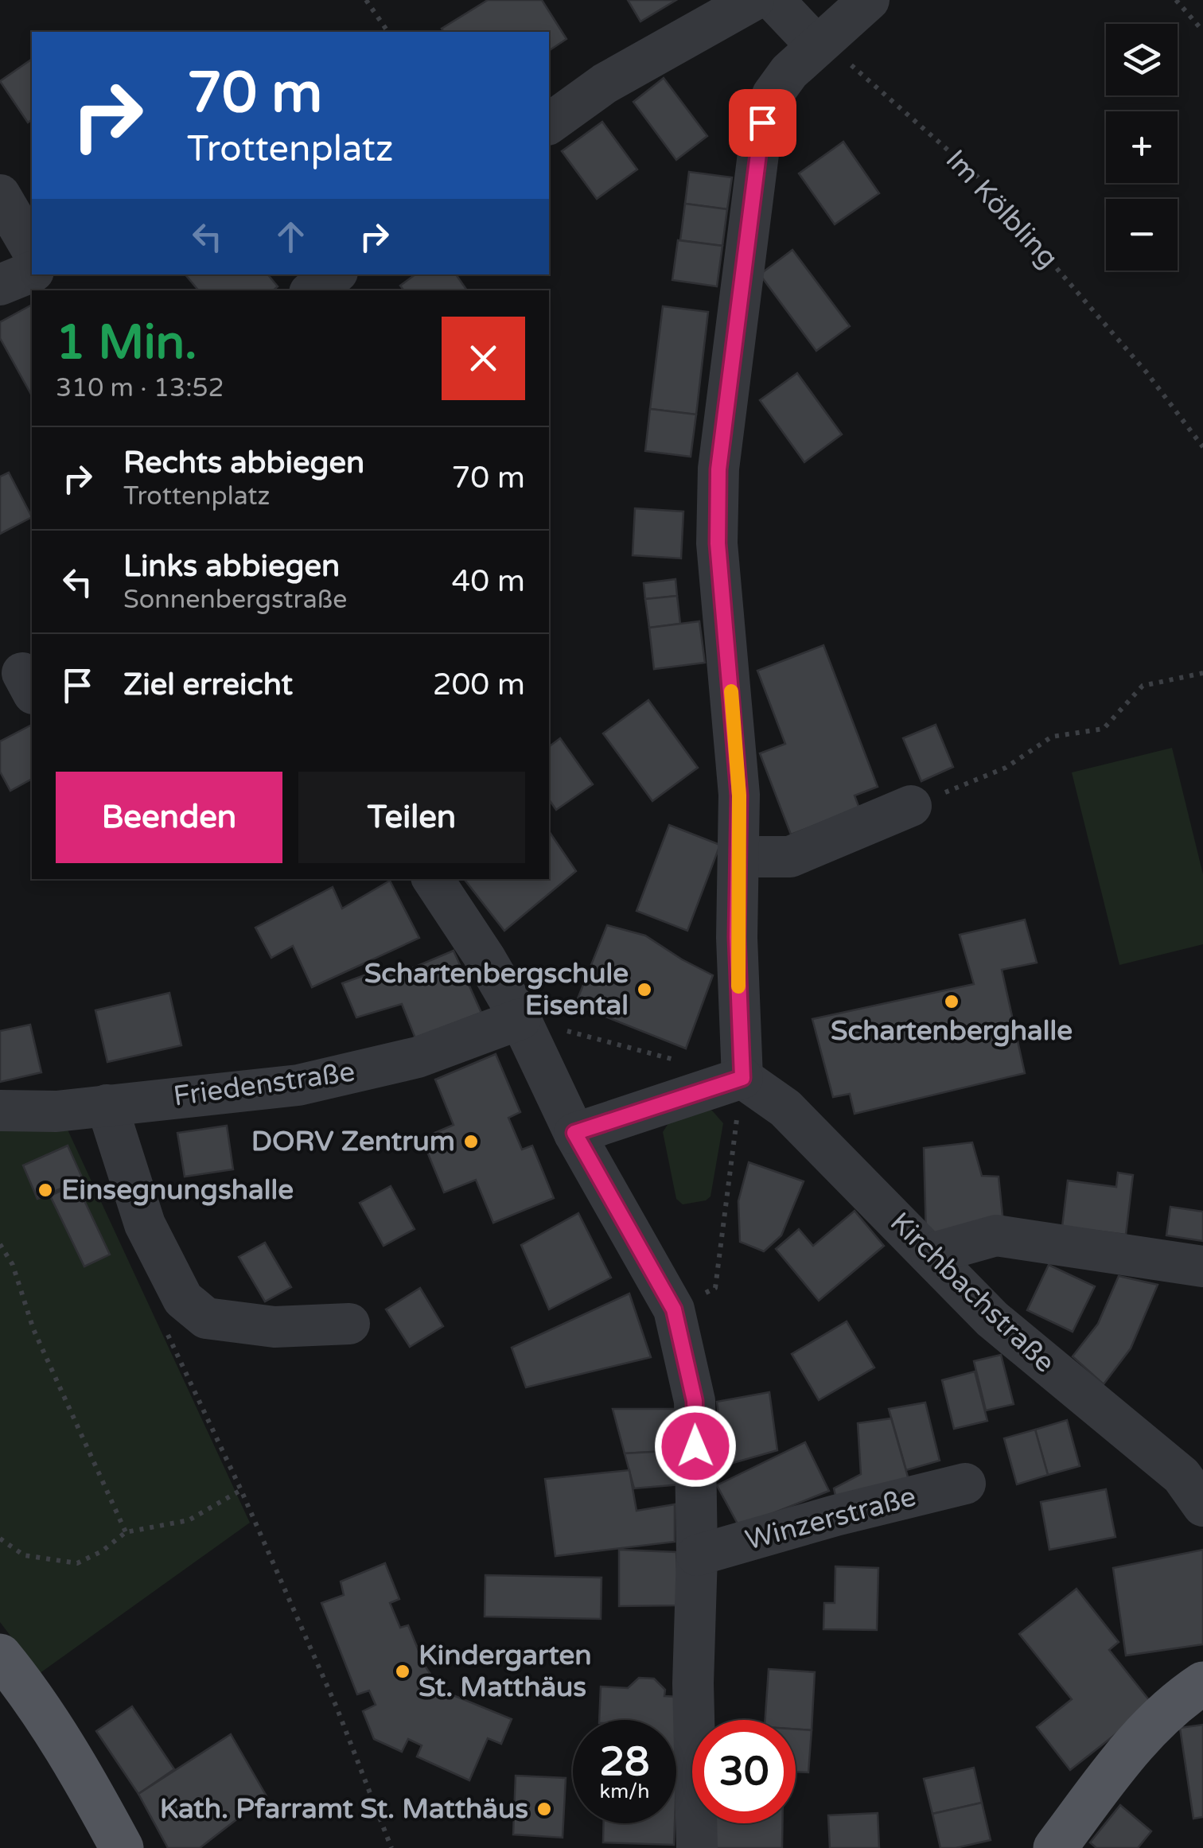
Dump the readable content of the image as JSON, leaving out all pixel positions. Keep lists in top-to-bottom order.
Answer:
{
  "streets": {
    "street": ["Friedenstraße", "Kirchbachstraße", "Winzerstraße"],
    "path": ["Im Kölbling"]
  },
  "places": [
    "Schartenbergschule Eisental",
    "Schartenberghalle",
    "DORV Zentrum",
    "Einsegnungshalle",
    "Kindergarten St. Matthäus",
    "Kath. Pfarramt St. Matthäus"
  ],
  "page": {
    "map_buttons": ["+", "−"],
    "turn": ["70 m", "Trottenplatz"],
    "heading": ["1 Min.", "310 m · 13:52"],
    "list": [
      {
        "name": "Rechts abbiegen",
        "note": "Trottenplatz",
        "value": "70 m"
      },
      {
        "name": "Links abbiegen",
        "note": "Sonnenbergstraße",
        "value": "40 m"
      },
      {
        "name": "Ziel erreicht",
        "value": "200 m"
      }
    ],
    "buttons": ["Beenden", "Teilen"],
    "speed": "28 km/h",
    "limit": "30"
  }
}
